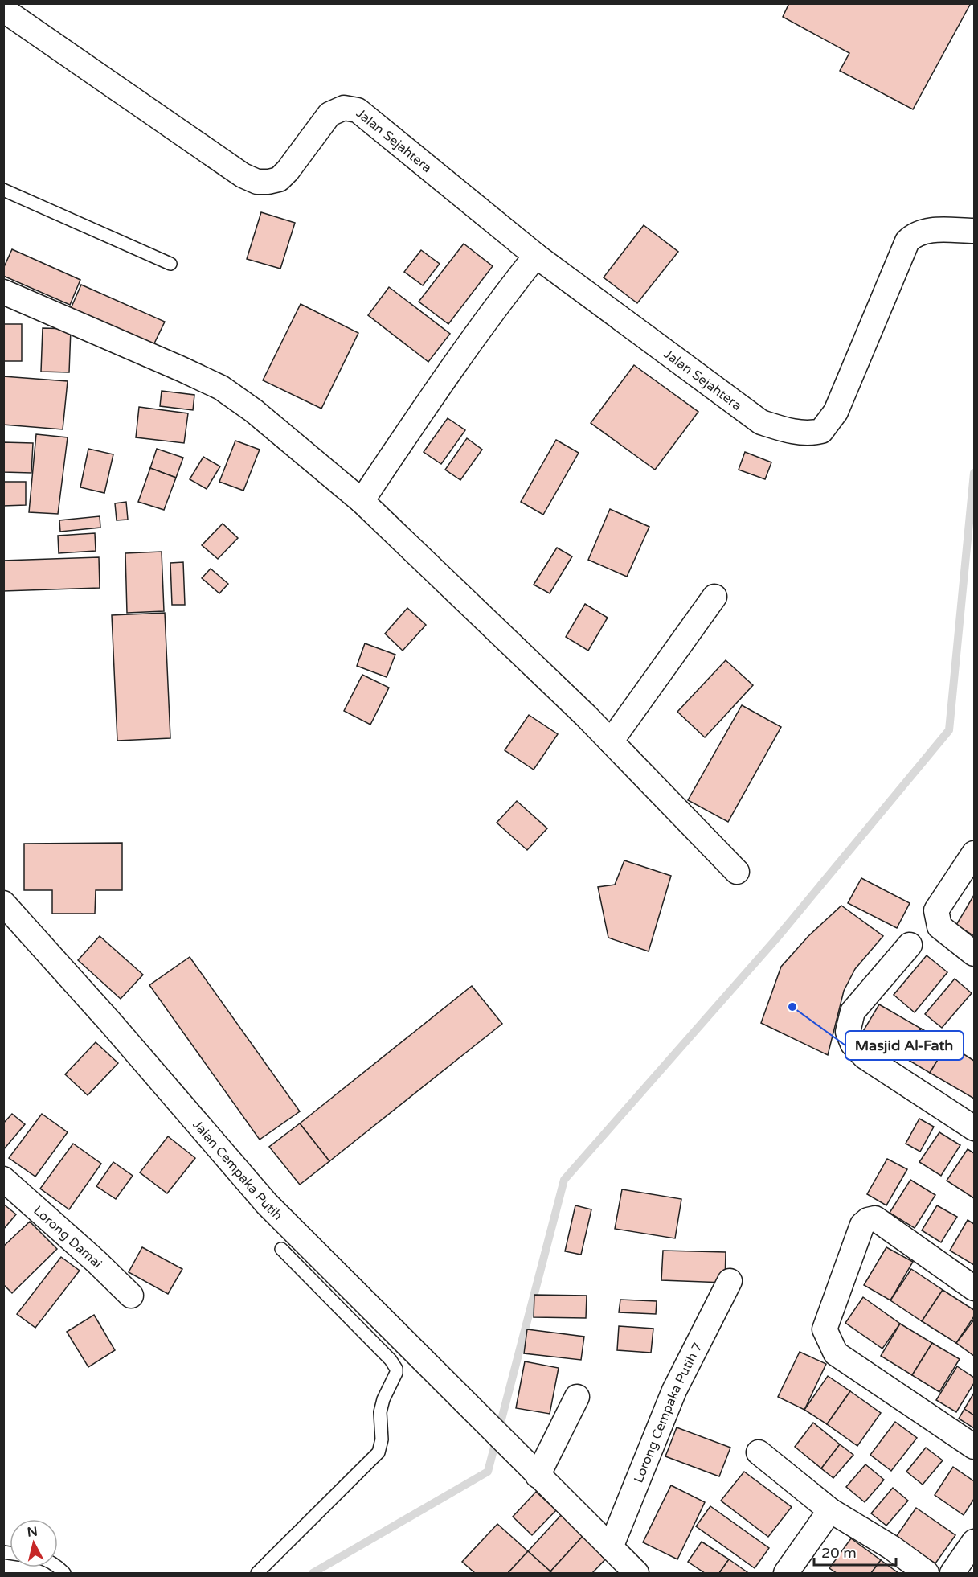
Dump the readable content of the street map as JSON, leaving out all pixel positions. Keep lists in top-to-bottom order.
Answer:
{
  "streets": {
    "street": [
      "Jalan Sejahtera",
      "Jalan Cempaka Putih",
      "Lorong Damai",
      "Lorong Cempaka Putih 7"
    ]
  },
  "places": ["Masjid Al-Fath"],
  "scale_bar": "20 m",
  "north": "top"
}
